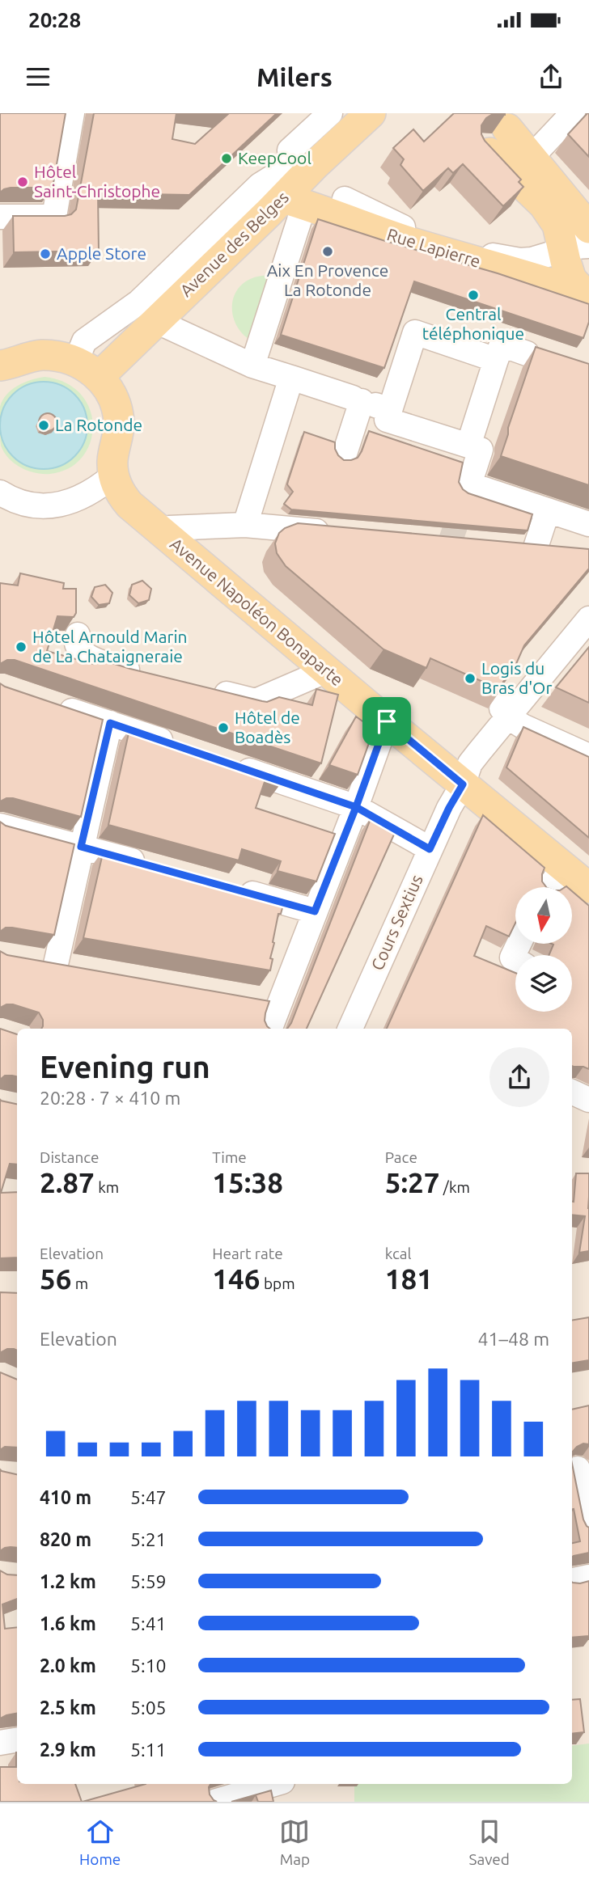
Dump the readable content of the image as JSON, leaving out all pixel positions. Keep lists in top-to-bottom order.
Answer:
{
  "streets": {
    "main road": ["Avenue des Belges", "Rue Lapierre", "Avenue Napoléon Bonaparte"],
    "street": ["Cours Sextius"]
  },
  "crossings": [
    ["Avenue des Belges", "Rue Lapierre"],
    ["Avenue Napoléon Bonaparte", "Cours Sextius"]
  ],
  "places": [
    "KeepCool",
    "Hôtel Saint-Christophe",
    "Aix En Provence La Rotonde",
    "Apple Store",
    "Central téléphonique",
    "La Rotonde",
    "Hôtel Arnould Marin de La Chataigneraie",
    "Logis du Bras d'Or",
    "Hôtel de Boadès"
  ],
  "north": "bottom",
  "page": {
    "status": "20:28",
    "header": "Milers",
    "heading": ["Evening run", "20:28 · 7 × 410 m"],
    "stats": [
      ["Distance", "2.87 km"],
      ["Time", "15:38"],
      ["Pace", "5:27 /km"],
      ["Elevation", "56 m"],
      ["Heart rate", "146 bpm"],
      ["kcal", "181"]
    ],
    "chart": ["Elevation", "41–48 m"],
    "list": [
      {
        "name": "410 m",
        "note": "5:47"
      },
      {
        "name": "820 m",
        "note": "5:21"
      },
      {
        "name": "1.2 km",
        "note": "5:59"
      },
      {
        "name": "1.6 km",
        "note": "5:41"
      },
      {
        "name": "2.0 km",
        "note": "5:10"
      },
      {
        "name": "2.5 km",
        "note": "5:05"
      },
      {
        "name": "2.9 km",
        "note": "5:11"
      }
    ],
    "tabs": ["Home", "Map", "Saved"]
  }
}
